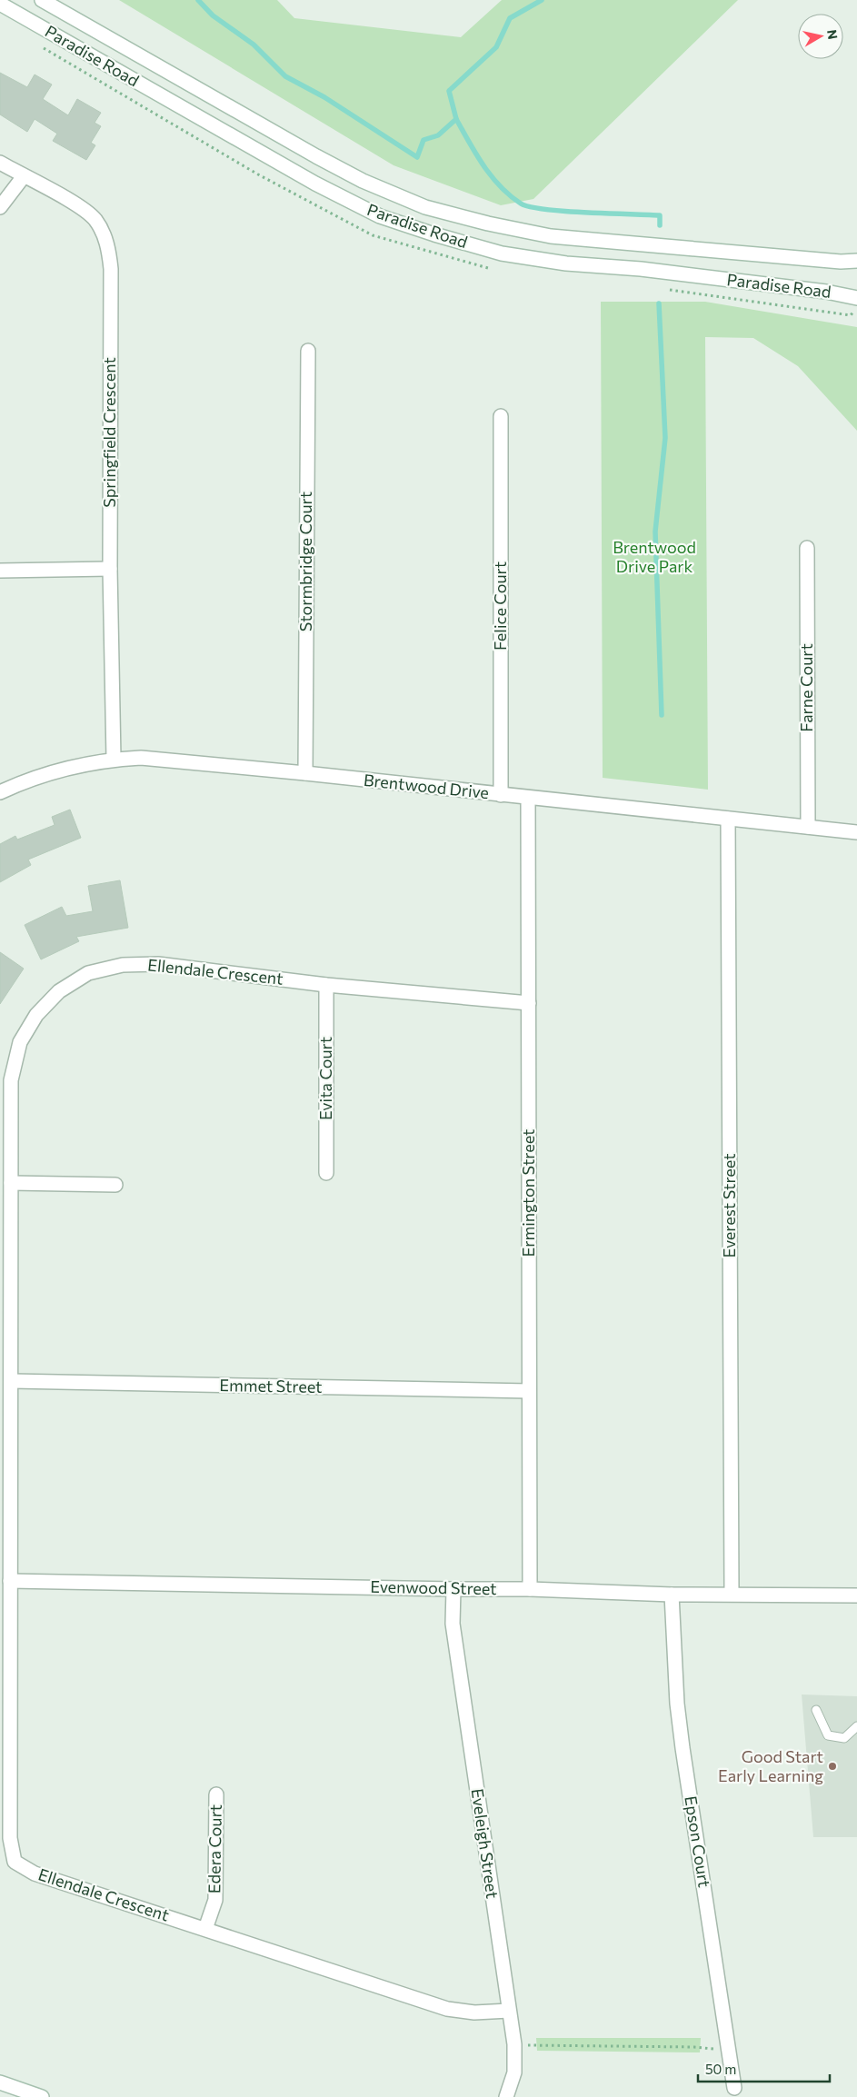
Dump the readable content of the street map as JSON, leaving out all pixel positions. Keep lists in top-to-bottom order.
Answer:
{
  "streets": {
    "street": [
      "Paradise Road",
      "Springfield Crescent",
      "Stormbridge Court",
      "Felice Court",
      "Farne Court",
      "Brentwood Drive",
      "Ellendale Crescent",
      "Evita Court",
      "Ermington Street",
      "Everest Street",
      "Emmet Street",
      "Evenwood Street",
      "Epson Court",
      "Eveleigh Street",
      "Edera Court"
    ]
  },
  "crossings": [
    ["Springfield Crescent", "Brentwood Drive"],
    ["Stormbridge Court", "Brentwood Drive"],
    ["Felice Court", "Brentwood Drive"],
    ["Farne Court", "Brentwood Drive"],
    ["Brentwood Drive", "Ermington Street"],
    ["Brentwood Drive", "Everest Street"],
    ["Ellendale Crescent", "Evita Court"],
    ["Ellendale Crescent", "Ermington Street"],
    ["Ellendale Crescent", "Emmet Street"],
    ["Ellendale Crescent", "Evenwood Street"],
    ["Ellendale Crescent", "Eveleigh Street"],
    ["Ellendale Crescent", "Edera Court"],
    ["Ermington Street", "Emmet Street"],
    ["Ermington Street", "Evenwood Street"],
    ["Everest Street", "Evenwood Street"],
    ["Evenwood Street", "Epson Court"],
    ["Evenwood Street", "Eveleigh Street"]
  ],
  "parks": ["Brentwood Drive Park"],
  "places": ["Good Start Early Learning"],
  "scale_bar": "50 m",
  "north": "right"
}
